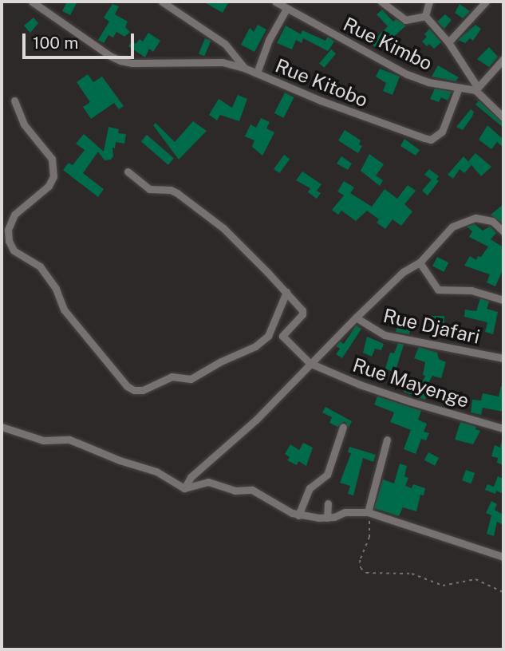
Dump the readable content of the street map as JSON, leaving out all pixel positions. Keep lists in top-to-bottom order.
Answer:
{
  "streets": {
    "street": [
      "Rue Kimbo",
      "Rue Kitobo",
      "Rue Djafari",
      "Rue Mayenge"
    ]
  },
  "crossings": [
    ["Rue Kimbo", "Rue Kitobo"]
  ],
  "scale_bar": "100 m"
}
